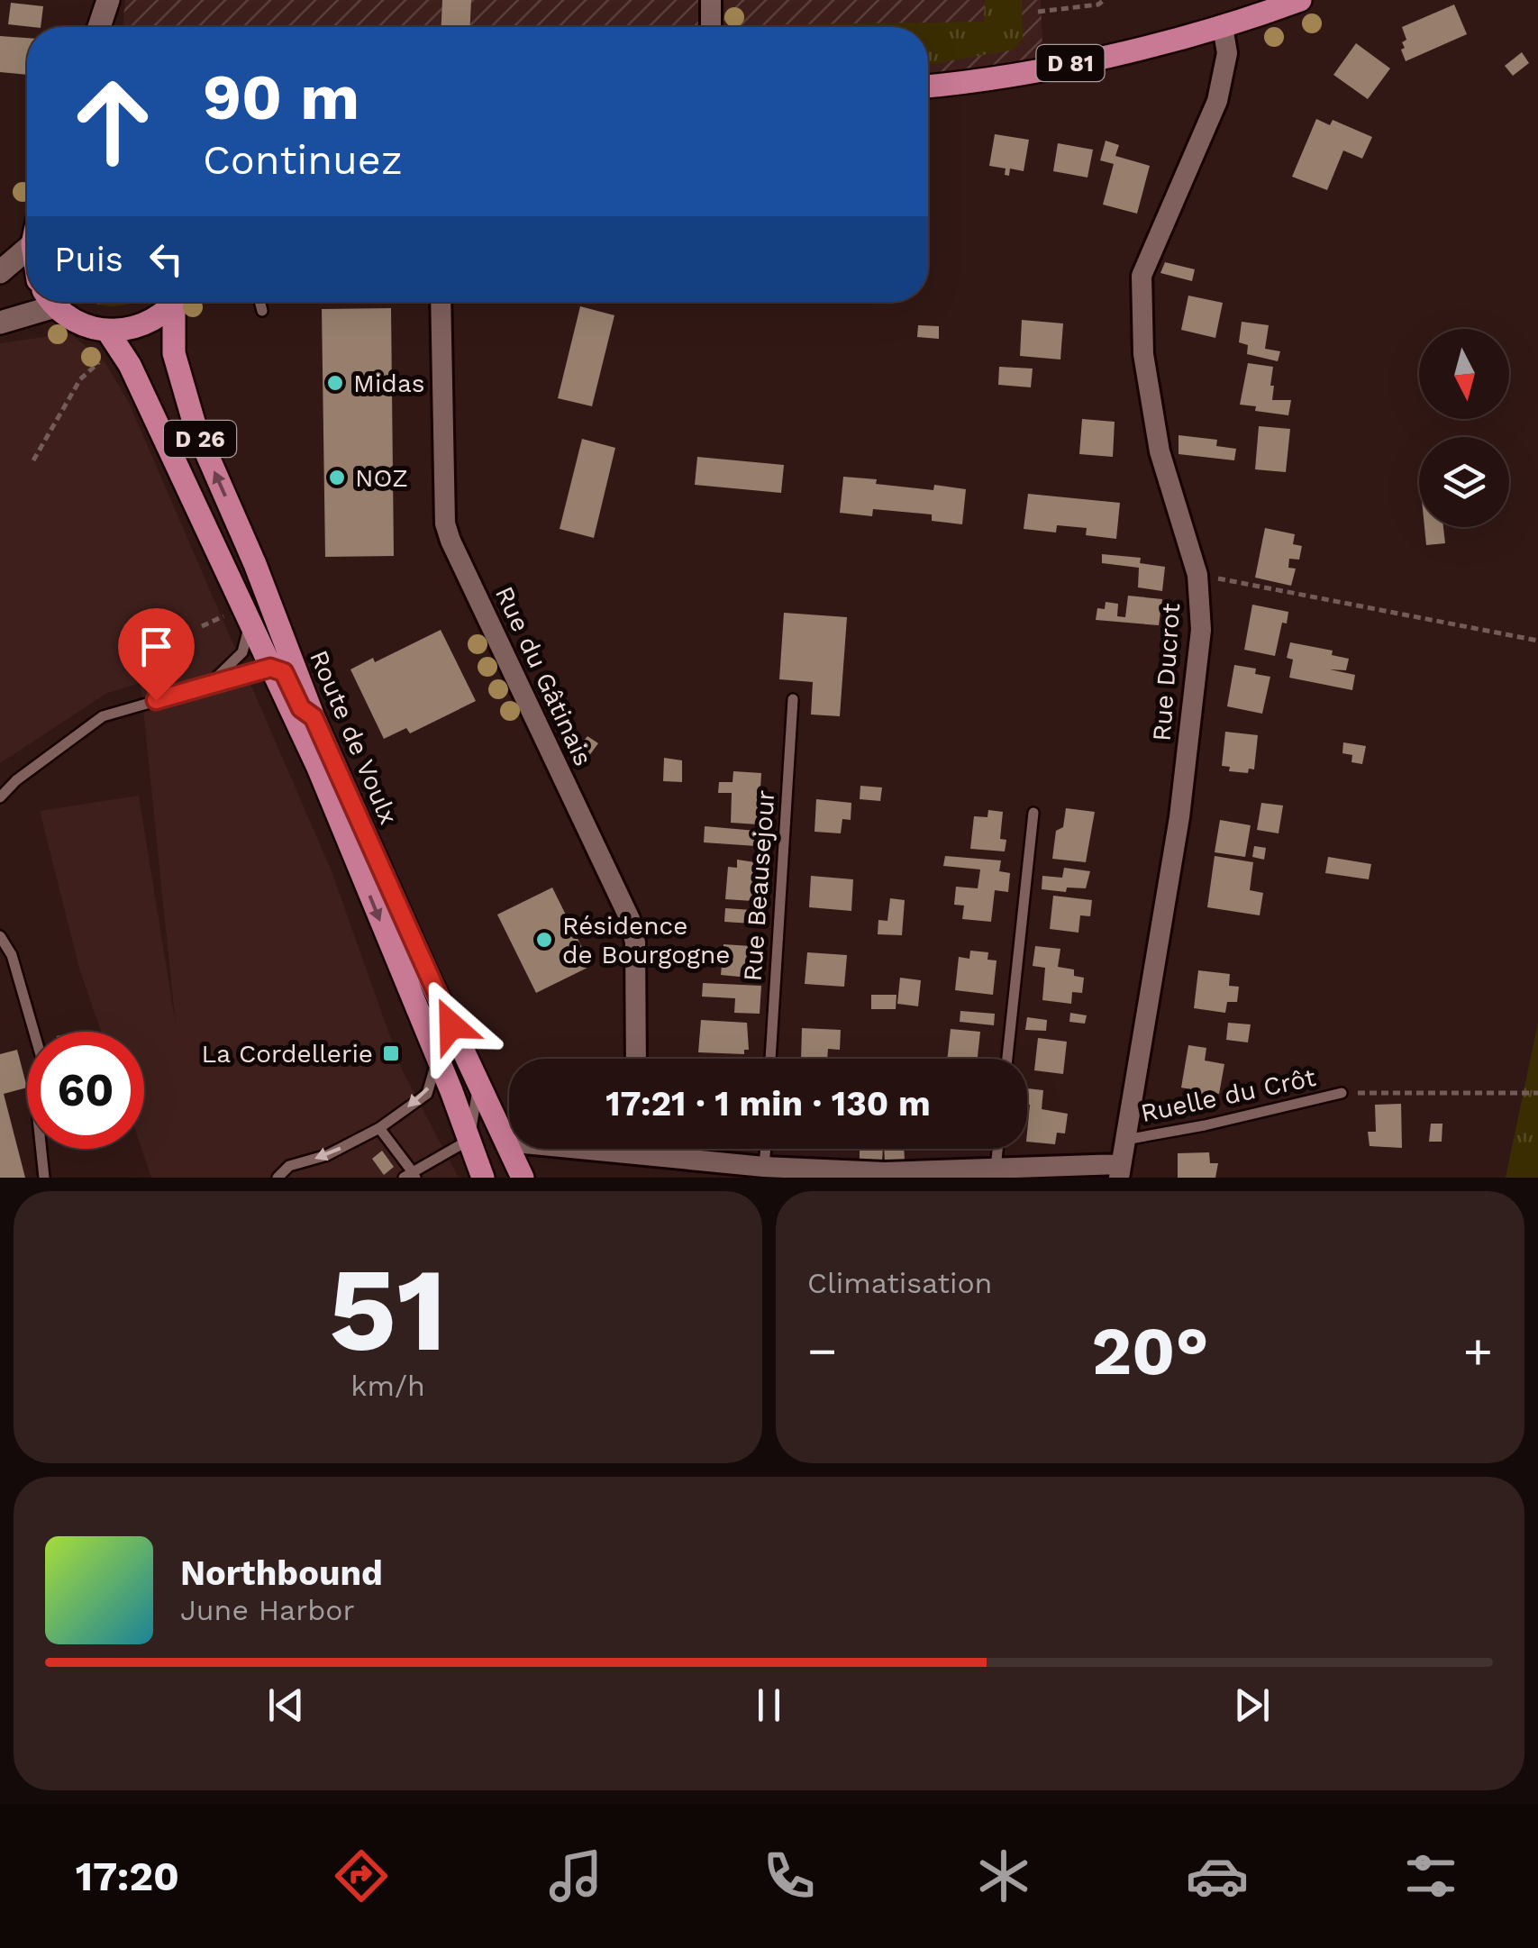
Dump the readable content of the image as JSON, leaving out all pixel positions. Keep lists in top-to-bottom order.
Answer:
{
  "streets": {
    "main road": ["D 81", "D 26", "Route de Voulx"],
    "street": ["Rue Ducrot", "Rue du Gâtinais"],
    "lane": ["Rue Beausejour", "Ruelle du Crôt"]
  },
  "crossings": [
    ["D 81", "Rue Ducrot"],
    ["Rue Ducrot", "Ruelle du Crôt"]
  ],
  "places": {
    "other": ["Midas", "NOZ", "Résidence de Bourgogne"],
    "transit": ["La Cordellerie"]
  },
  "north": "bottom",
  "page": {
    "turn": ["90 m", "Continuez"],
    "then": "Puis",
    "limit": "60",
    "trip": "17:21 · 1 min · 130 m",
    "tile": [
      ["51", "km/h"],
      "Climatisation"
    ],
    "heat": ["−", "20°", "+"],
    "song": ["Northbound", "June Harbor"],
    "tabs": "17:20"
  }
}
